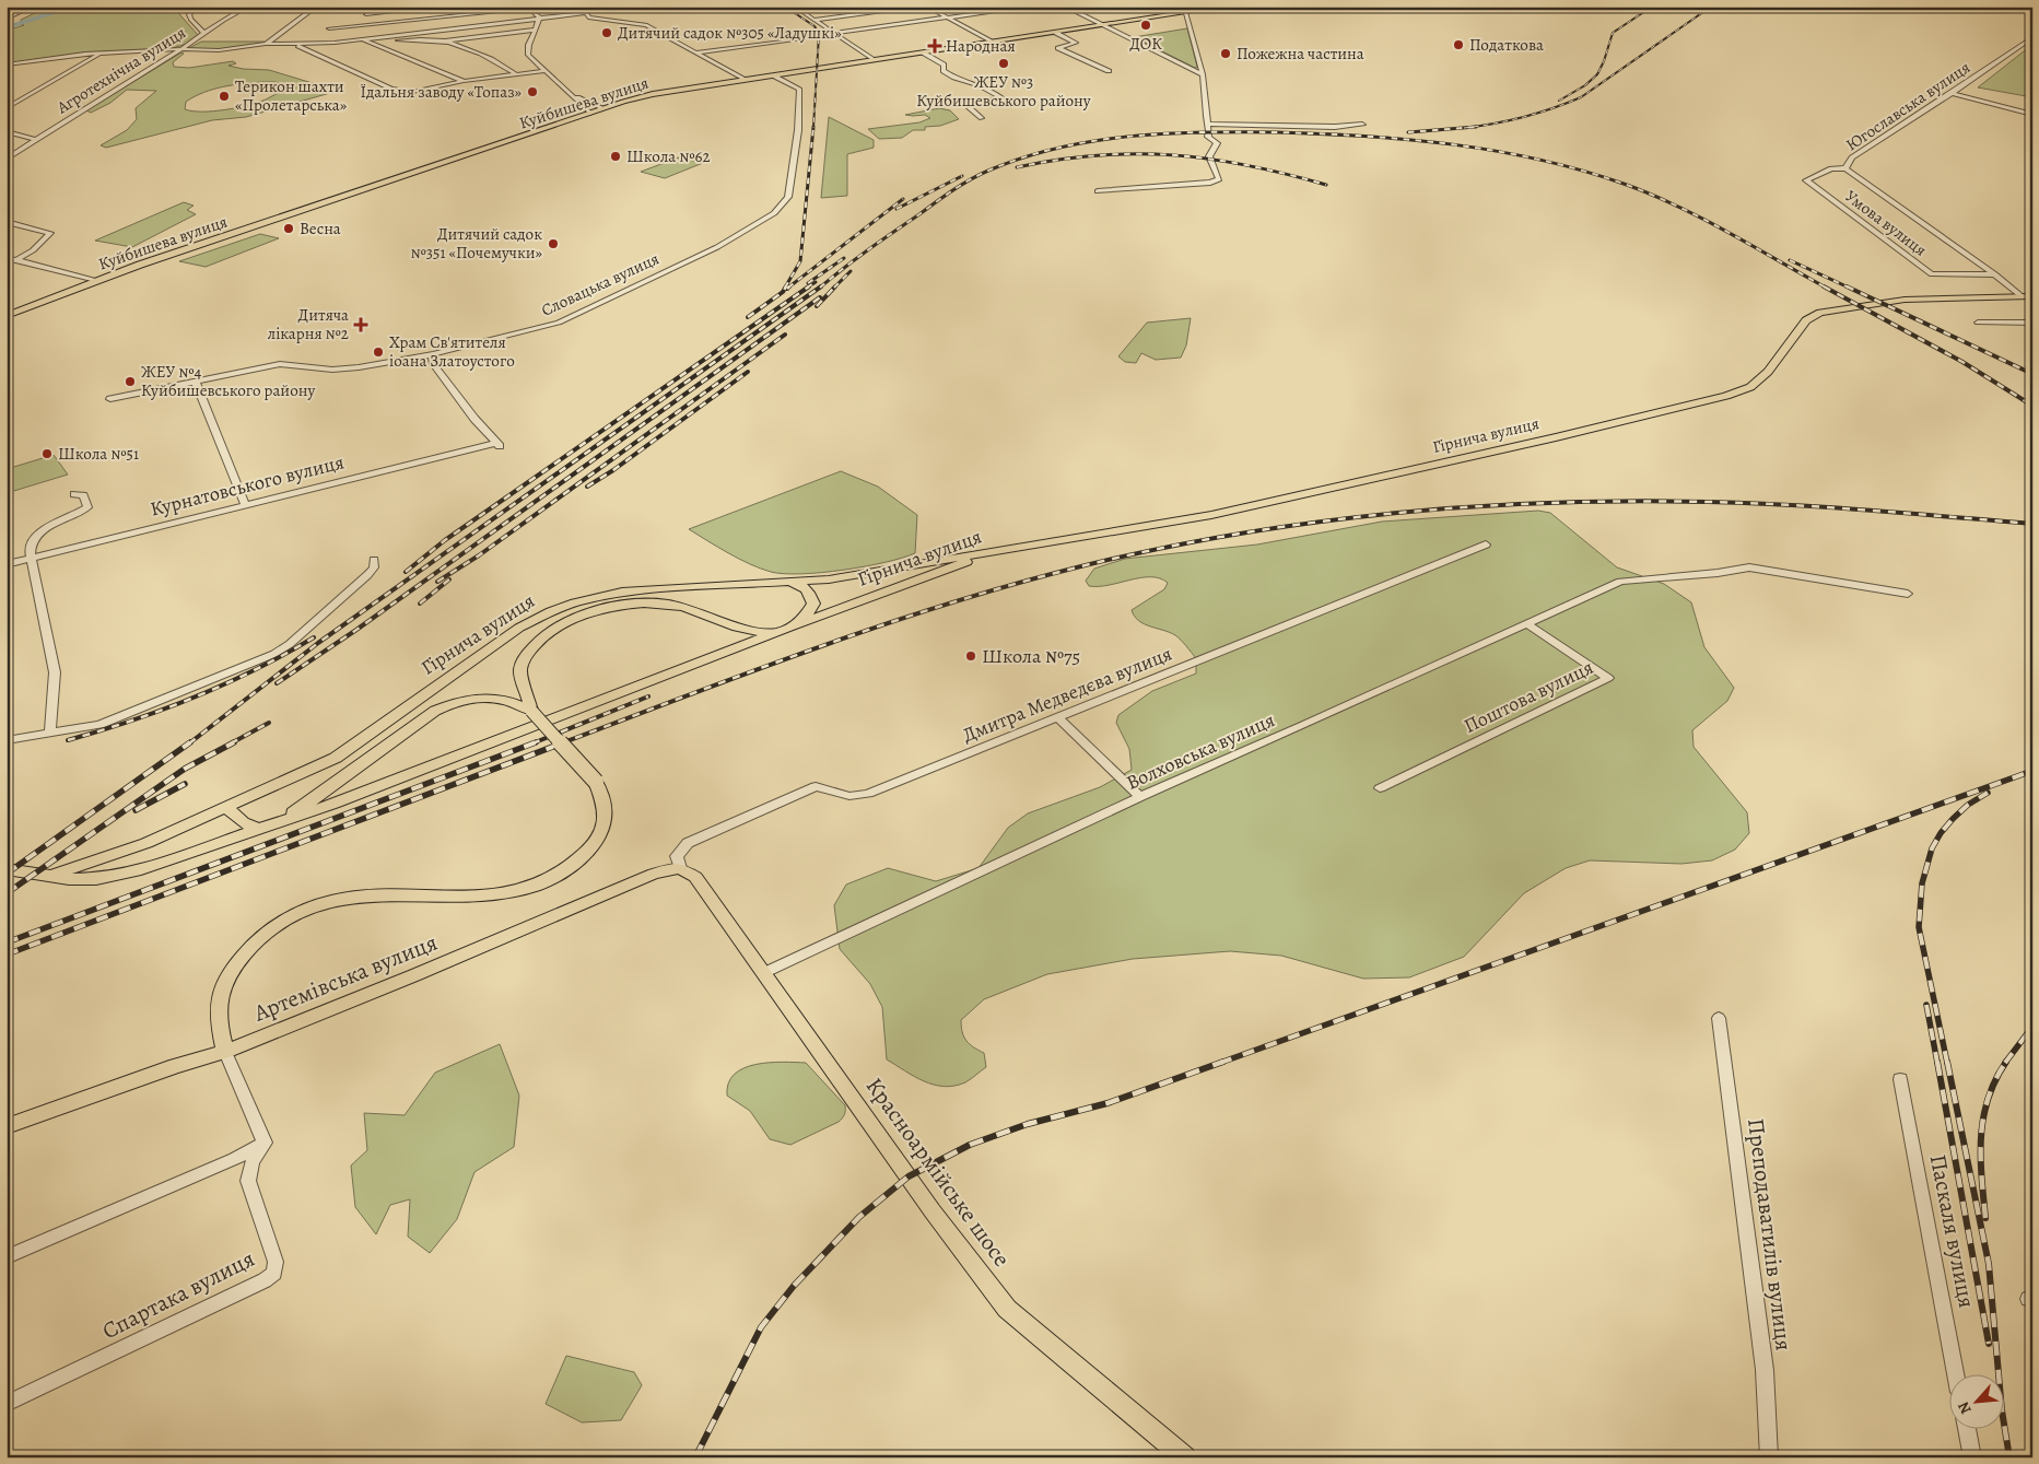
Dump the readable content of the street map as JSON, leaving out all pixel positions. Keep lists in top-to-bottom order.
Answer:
{
  "streets": {
    "main road": [
      "Куйбишева вулиця",
      "Гірнича вулиця",
      "Артемівська вулиця",
      "Красноармійське шосе"
    ],
    "street": [
      "Агротехнічна вулиця",
      "Югославська вулиця",
      "Умова вулиця",
      "Словацька вулиця",
      "Курнатовського вулиця",
      "Дмитра Медведєва вулиця",
      "Поштова вулиця",
      "Волховська вулиця",
      "Паскаля вулиця",
      "Преподаватилів вулиця",
      "Спартака вулиця"
    ]
  },
  "crossings": [
    ["Куйбишева вулиця", "Словацька вулиця"],
    ["Югославська вулиця", "Умова вулиця"],
    ["Югославська вулиця", "Гірнича вулиця"],
    ["Словацька вулиця", "Курнатовського вулиця"],
    ["Дмитра Медведєва вулиця", "Артемівська вулиця"],
    ["Дмитра Медведєва вулиця", "Красноармійське шосе"],
    ["Поштова вулиця", "Волховська вулиця"],
    ["Волховська вулиця", "Красноармійське шосе"],
    ["Артемівська вулиця", "Красноармійське шосе"]
  ],
  "places": {
    "other": [
      "ДОК",
      "Дитячий садок №305 «Ладушкі»",
      "Податкова",
      "Пожежна частина",
      "ЖЕУ №3 Куйбишевського району",
      "Їдальня заводу «Топаз»",
      "Терикон шахти «Пролетарська»",
      "Школа №62",
      "Весна",
      "Дитячий садок №351 «Почемучки»",
      "Храм Св'ятителя іоана Златоустого",
      "ЖЕУ №4 Куйбишевського району",
      "Школа №51",
      "Школа №75"
    ],
    "health": ["Народная", "Дитяча лікарня №2"]
  },
  "north": "bottom left"
}
